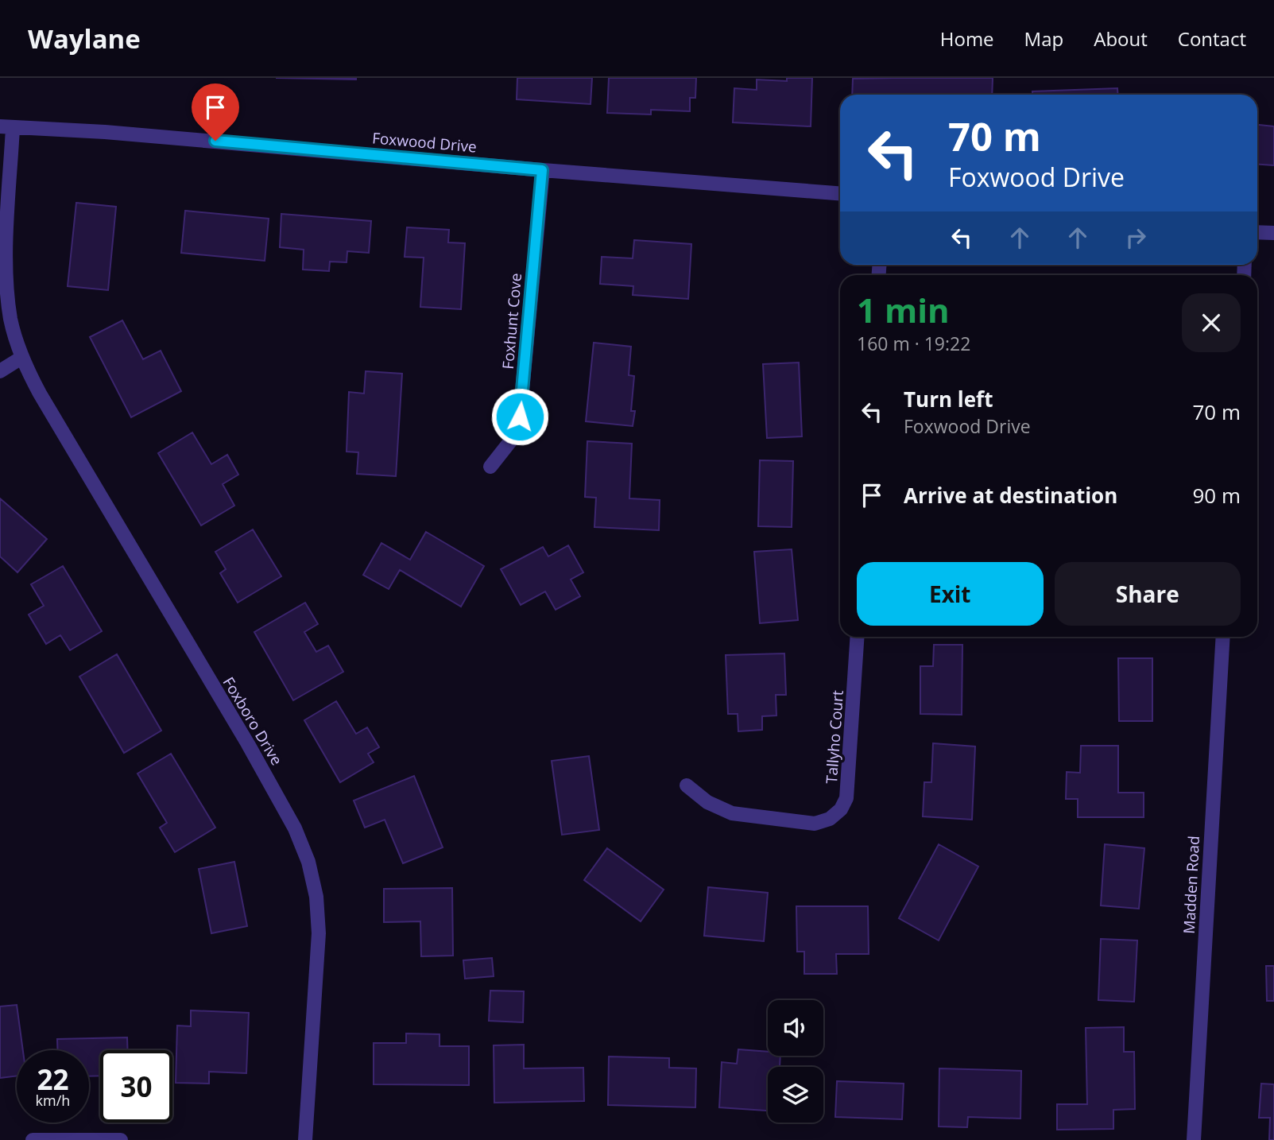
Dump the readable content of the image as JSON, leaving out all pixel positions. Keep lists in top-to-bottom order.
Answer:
{
  "streets": {
    "street": [
      "Foxwood Drive",
      "Foxhunt Cove",
      "Foxboro Drive",
      "Tallyho Court",
      "Madden Road"
    ]
  },
  "crossings": [
    ["Foxwood Drive", "Foxhunt Cove"],
    ["Foxwood Drive", "Foxboro Drive"]
  ],
  "page": {
    "header": "Waylane",
    "nav": [
      "Home",
      "Map",
      "About",
      "Contact"
    ],
    "turn": ["70 m", "Foxwood Drive"],
    "heading": ["1 min", "160 m · 19:22"],
    "list": [
      {
        "name": "Turn left",
        "note": "Foxwood Drive",
        "value": "70 m"
      },
      {
        "name": "Arrive at destination",
        "value": "90 m"
      }
    ],
    "buttons": ["Exit", "Share"],
    "speed": "22 km/h",
    "limit": "30"
  }
}
